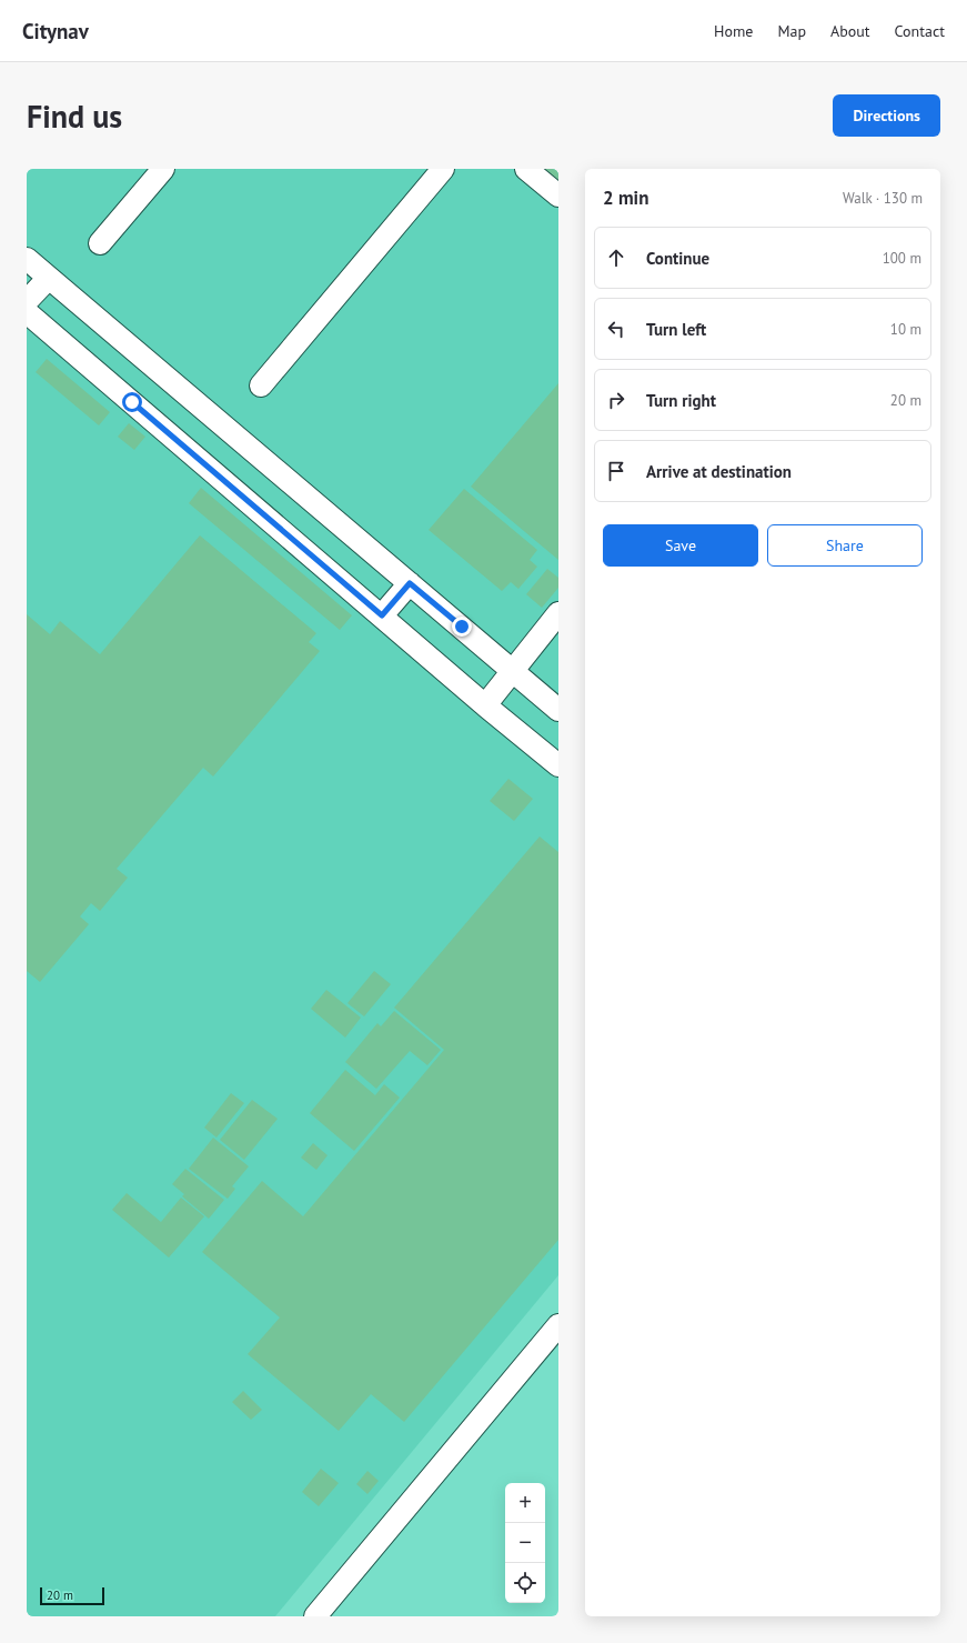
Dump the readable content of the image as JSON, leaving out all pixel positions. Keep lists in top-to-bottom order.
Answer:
{
  "scale_bar": "20 m",
  "page": {
    "header": "Citynav",
    "nav": [
      "Home",
      "Map",
      "About",
      "Contact"
    ],
    "buttons": [
      "Directions",
      ["Save", "Share"]
    ],
    "title": "Find us",
    "heading": ["2 min", "Walk · 130 m"],
    "list": [
      ["Continue", "100 m"],
      ["Turn left", "10 m"],
      ["Turn right", "20 m"],
      "Arrive at destination"
    ],
    "map_buttons": ["+", "−"],
    "scale": "20 m"
  }
}
